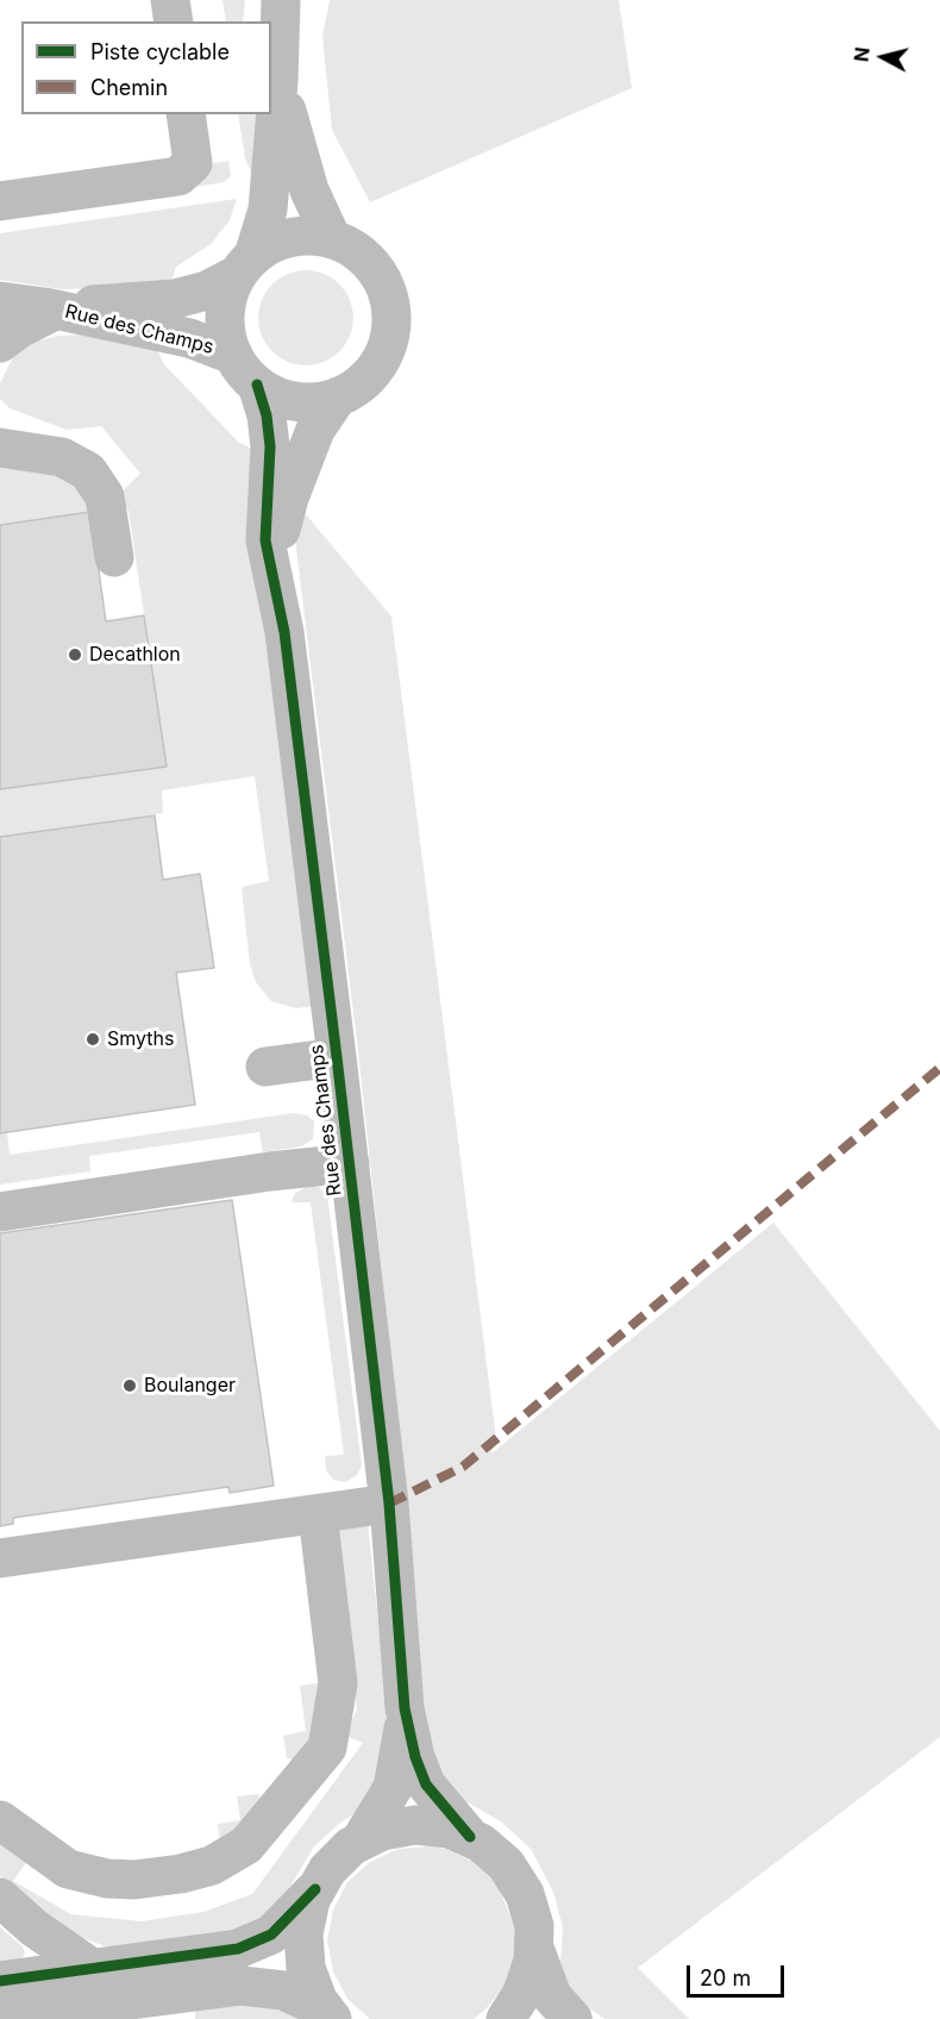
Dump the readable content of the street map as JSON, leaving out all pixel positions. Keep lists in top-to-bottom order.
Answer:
{
  "streets": {
    "main road": ["Rue des Champs"]
  },
  "places": ["Decathlon", "Smyths", "Boulanger"],
  "legend": ["Piste cyclable", "Chemin"],
  "scale_bar": "20 m",
  "north": "left"
}
